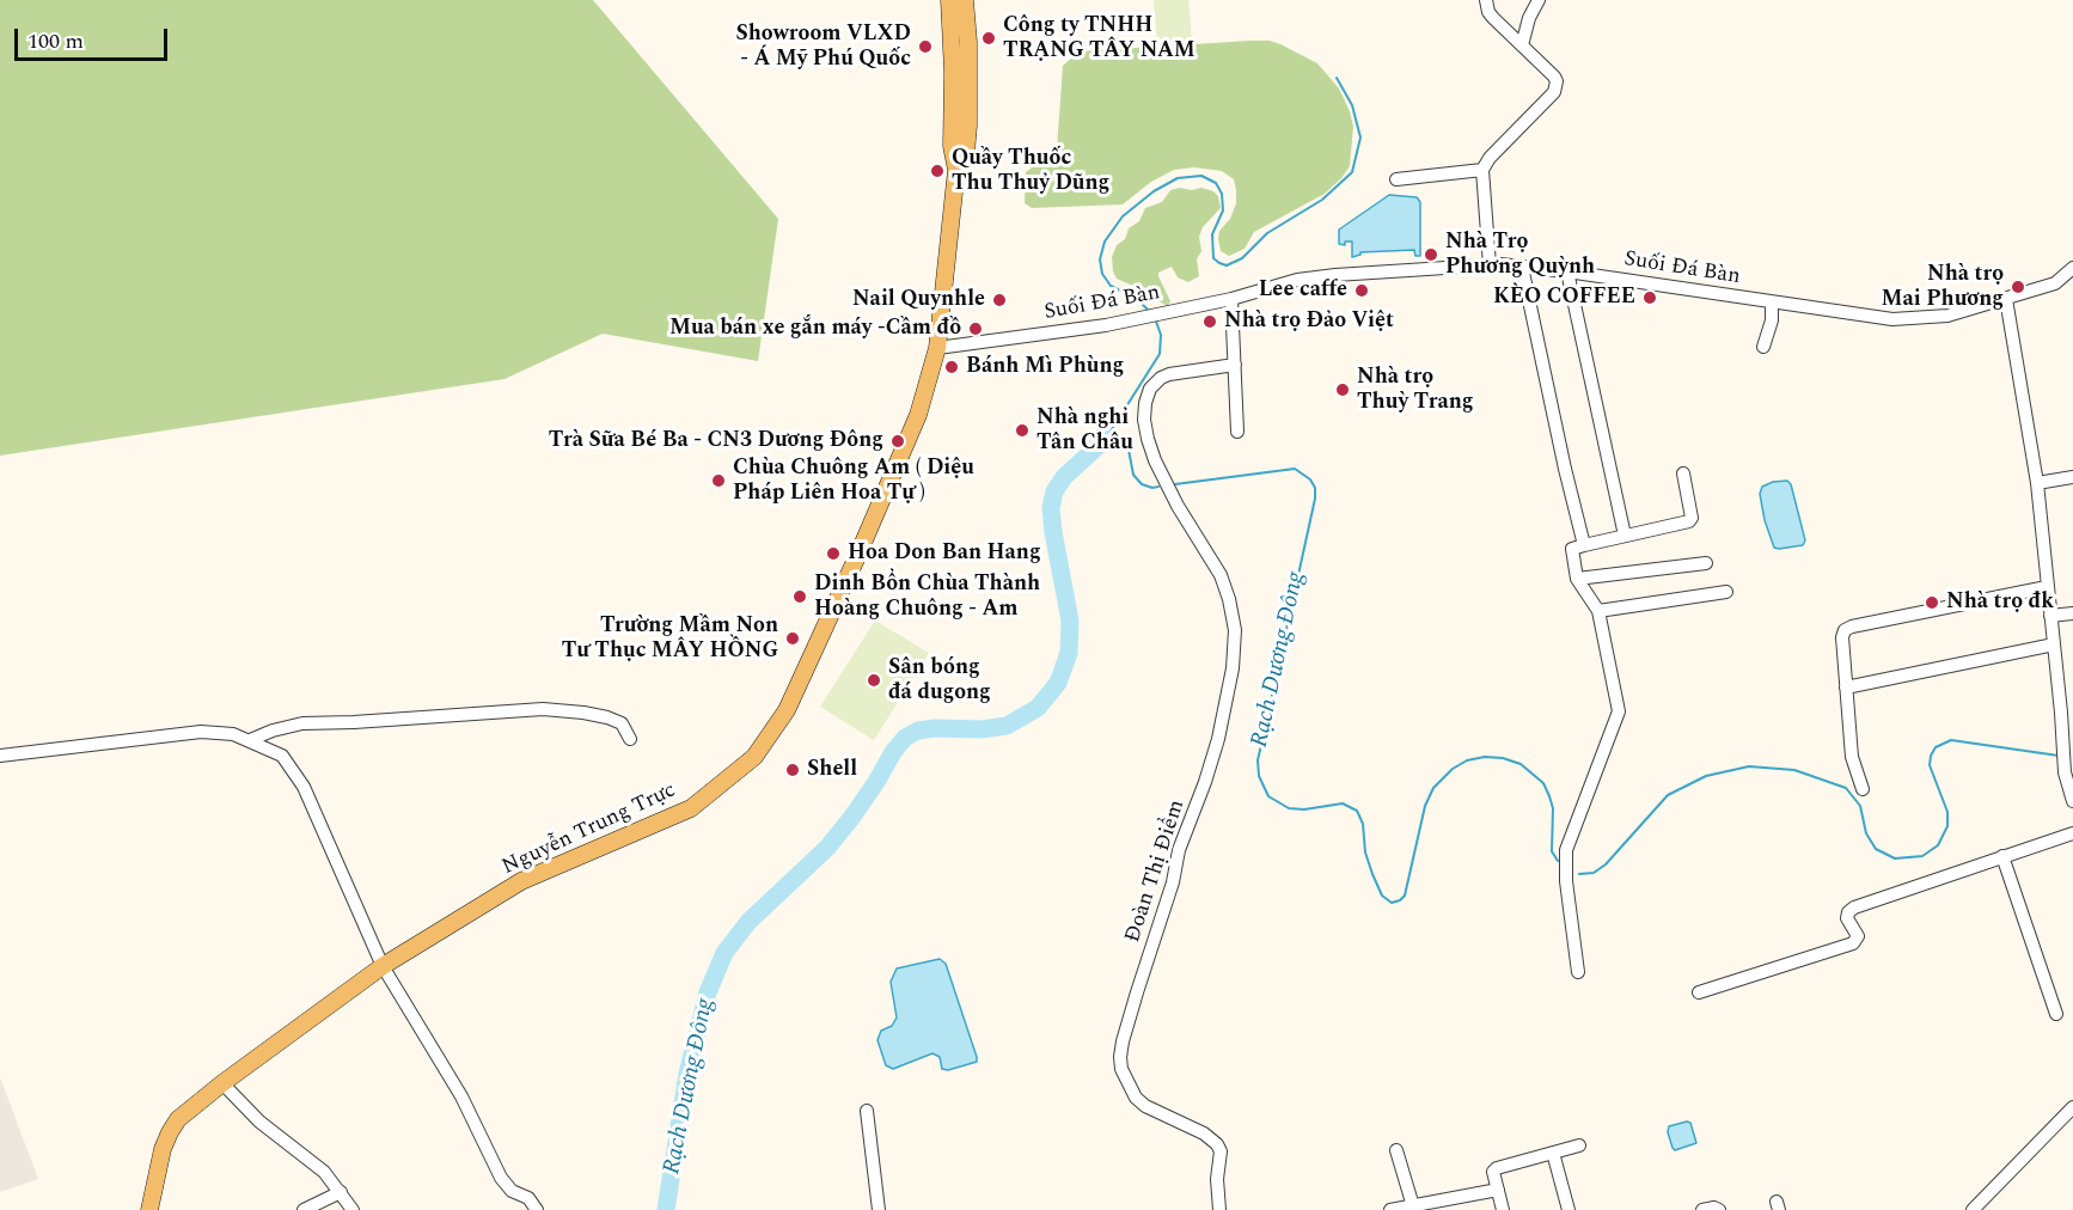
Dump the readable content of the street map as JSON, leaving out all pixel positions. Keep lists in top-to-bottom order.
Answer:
{
  "streets": {
    "main road": ["Nguyễn Trung Trực"],
    "street": ["Suối Đá Bàn", "Đoàn Thị Điểm"]
  },
  "crossings": [
    ["Suối Đá Bàn", "Nguyễn Trung Trực"]
  ],
  "water": ["Rạch Dương Đông"],
  "places": [
    "Công ty TNHH TRẠNG TÂY NAM",
    "Showroom VLXD - Á Mỹ Phú Quốc",
    "Quầy Thuốc Thu Thuỷ Dũng",
    "Nhà Trọ Phương Quỳnh",
    "Nhà trọ Mai Phương",
    "Lee caffe",
    "KÈO COFFEE",
    "Nail Quynhle",
    "Nhà trọ Đảo Việt",
    "Mua bán xe gắn máy -Cầm đồ",
    "Bánh Mì Phùng",
    "Nhà trọ Thuỳ Trang",
    "Nhà nghỉ Tân Châu",
    "Trà Sữa Bé Ba - CN3 Dương Đông",
    "Chùa Chuông Am ( Diệu Pháp Liên Hoa Tự )",
    "Hoa Don Ban Hang",
    "Dinh Bổn Chùa Thành Hoàng Chuông - Am",
    "Nhà trọ đk",
    "Trường Mầm Non Tư Thục MÂY HỒNG",
    "Sân bóng đá dugong",
    "Shell"
  ],
  "scale_bar": "100 m"
}
